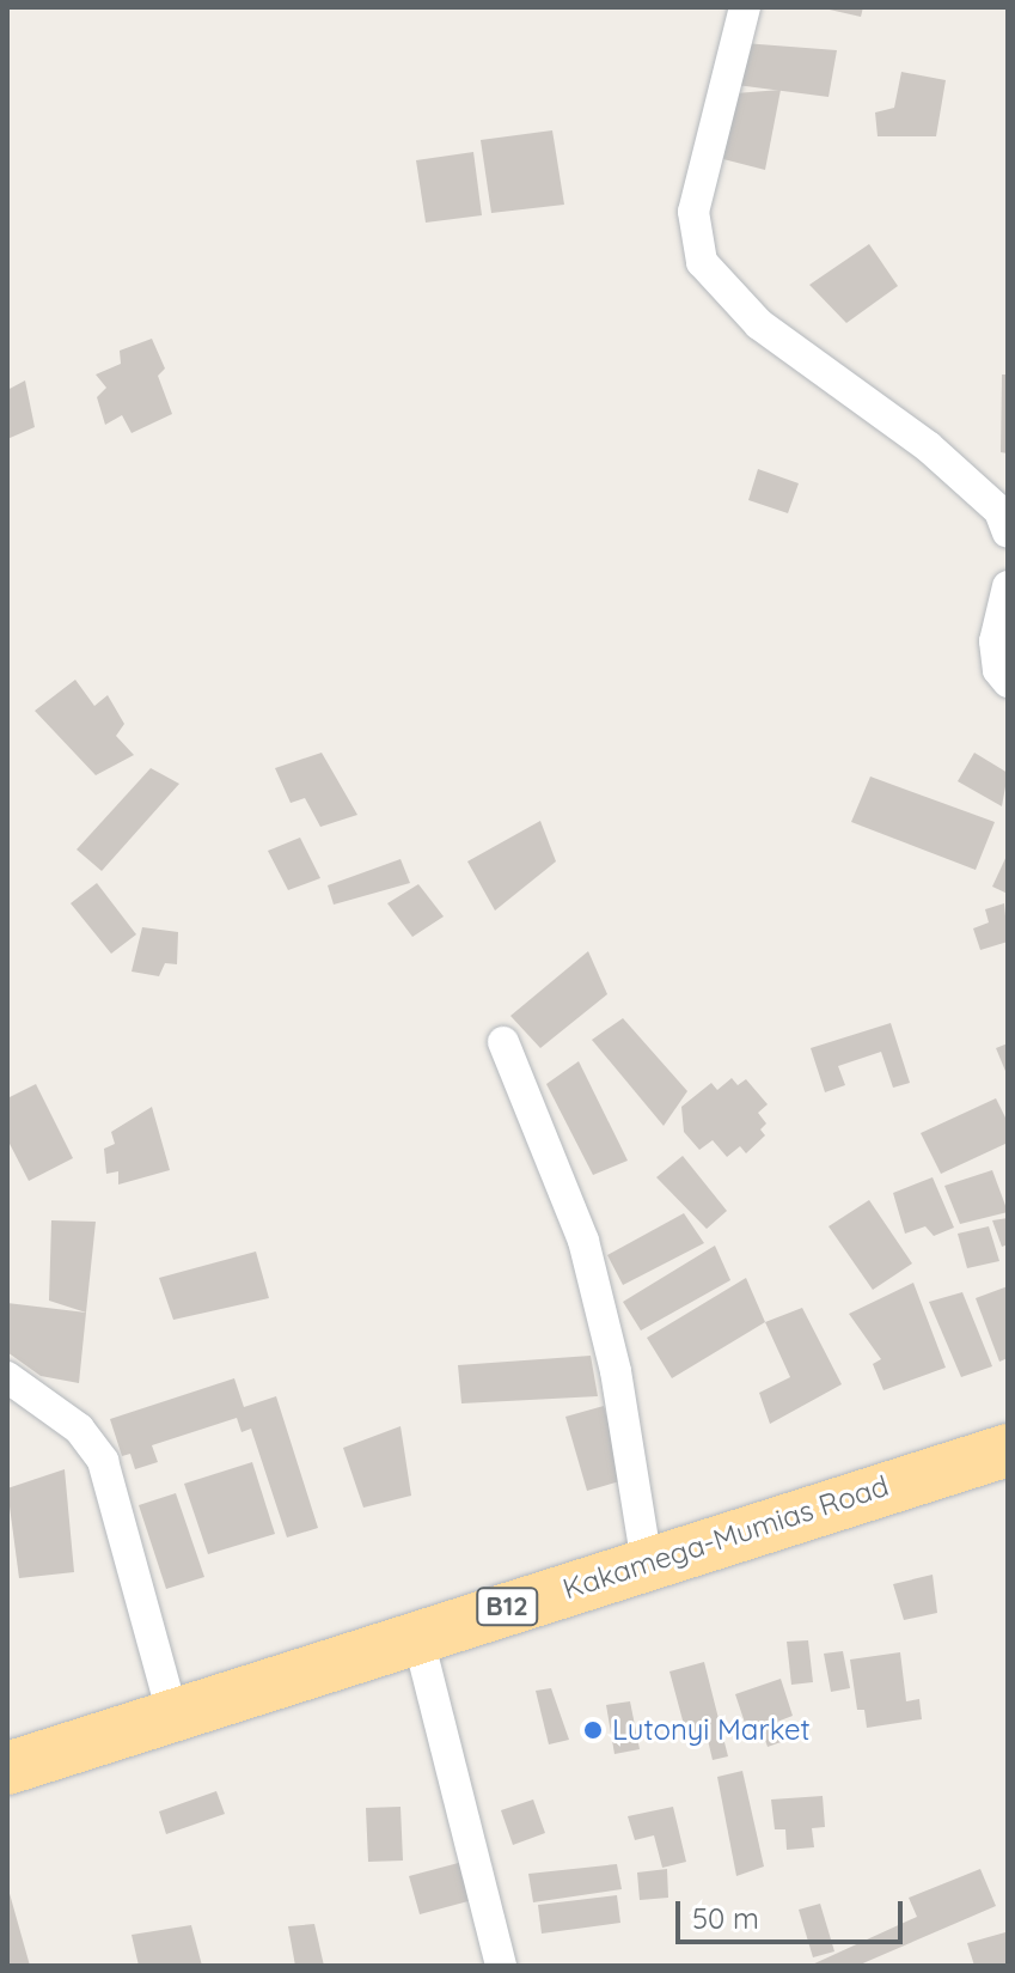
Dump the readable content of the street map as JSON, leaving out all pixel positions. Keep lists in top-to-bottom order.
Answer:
{
  "streets": {
    "highway": ["Kakamega-Mumias Road", "B12"]
  },
  "places": ["Lutonyi Market"],
  "scale_bar": "50 m"
}
